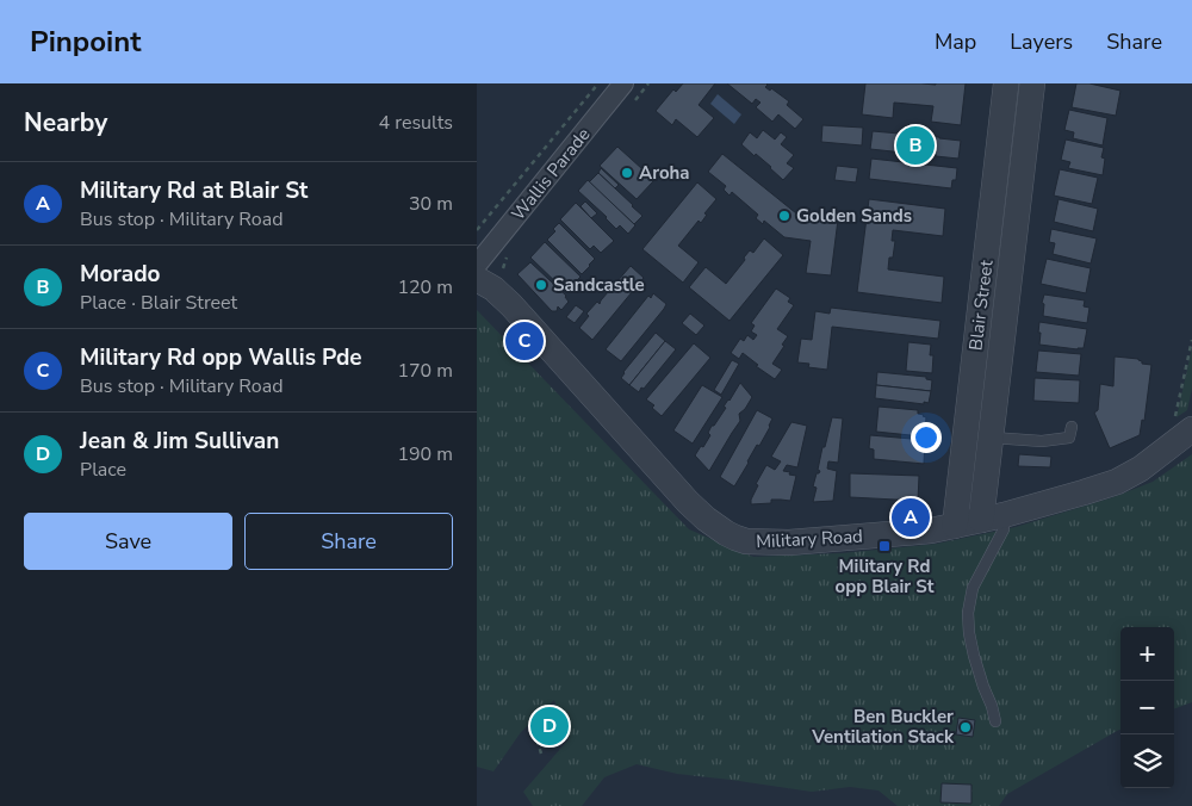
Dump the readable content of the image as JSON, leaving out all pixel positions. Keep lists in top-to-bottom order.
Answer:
{
  "streets": {
    "street": ["Wallis Parade", "Blair Street", "Military Road"]
  },
  "crossings": [
    ["Blair Street", "Military Road"]
  ],
  "places": {
    "other": [
      "Aroha",
      "Golden Sands",
      "Sandcastle",
      "Ben Buckler Ventilation Stack"
    ],
    "transit": ["Military Rd opp Blair St"]
  },
  "page": {
    "header": "Pinpoint",
    "nav": ["Map", "Layers", "Share"],
    "heading": ["Nearby", "4 results"],
    "pins": [
      "B",
      "C",
      "A",
      "D"
    ],
    "list": [
      {
        "mark": "A",
        "name": "Military Rd at Blair St",
        "note": "Bus stop · Military Road",
        "value": "30 m"
      },
      {
        "mark": "B",
        "name": "Morado",
        "note": "Place · Blair Street",
        "value": "120 m"
      },
      {
        "mark": "C",
        "name": "Military Rd opp Wallis Pde",
        "note": "Bus stop · Military Road",
        "value": "170 m"
      },
      {
        "mark": "D",
        "name": "Jean & Jim Sullivan",
        "note": "Place",
        "value": "190 m"
      }
    ],
    "buttons": ["Save", "Share"],
    "map_buttons": ["+", "−"]
  }
}
